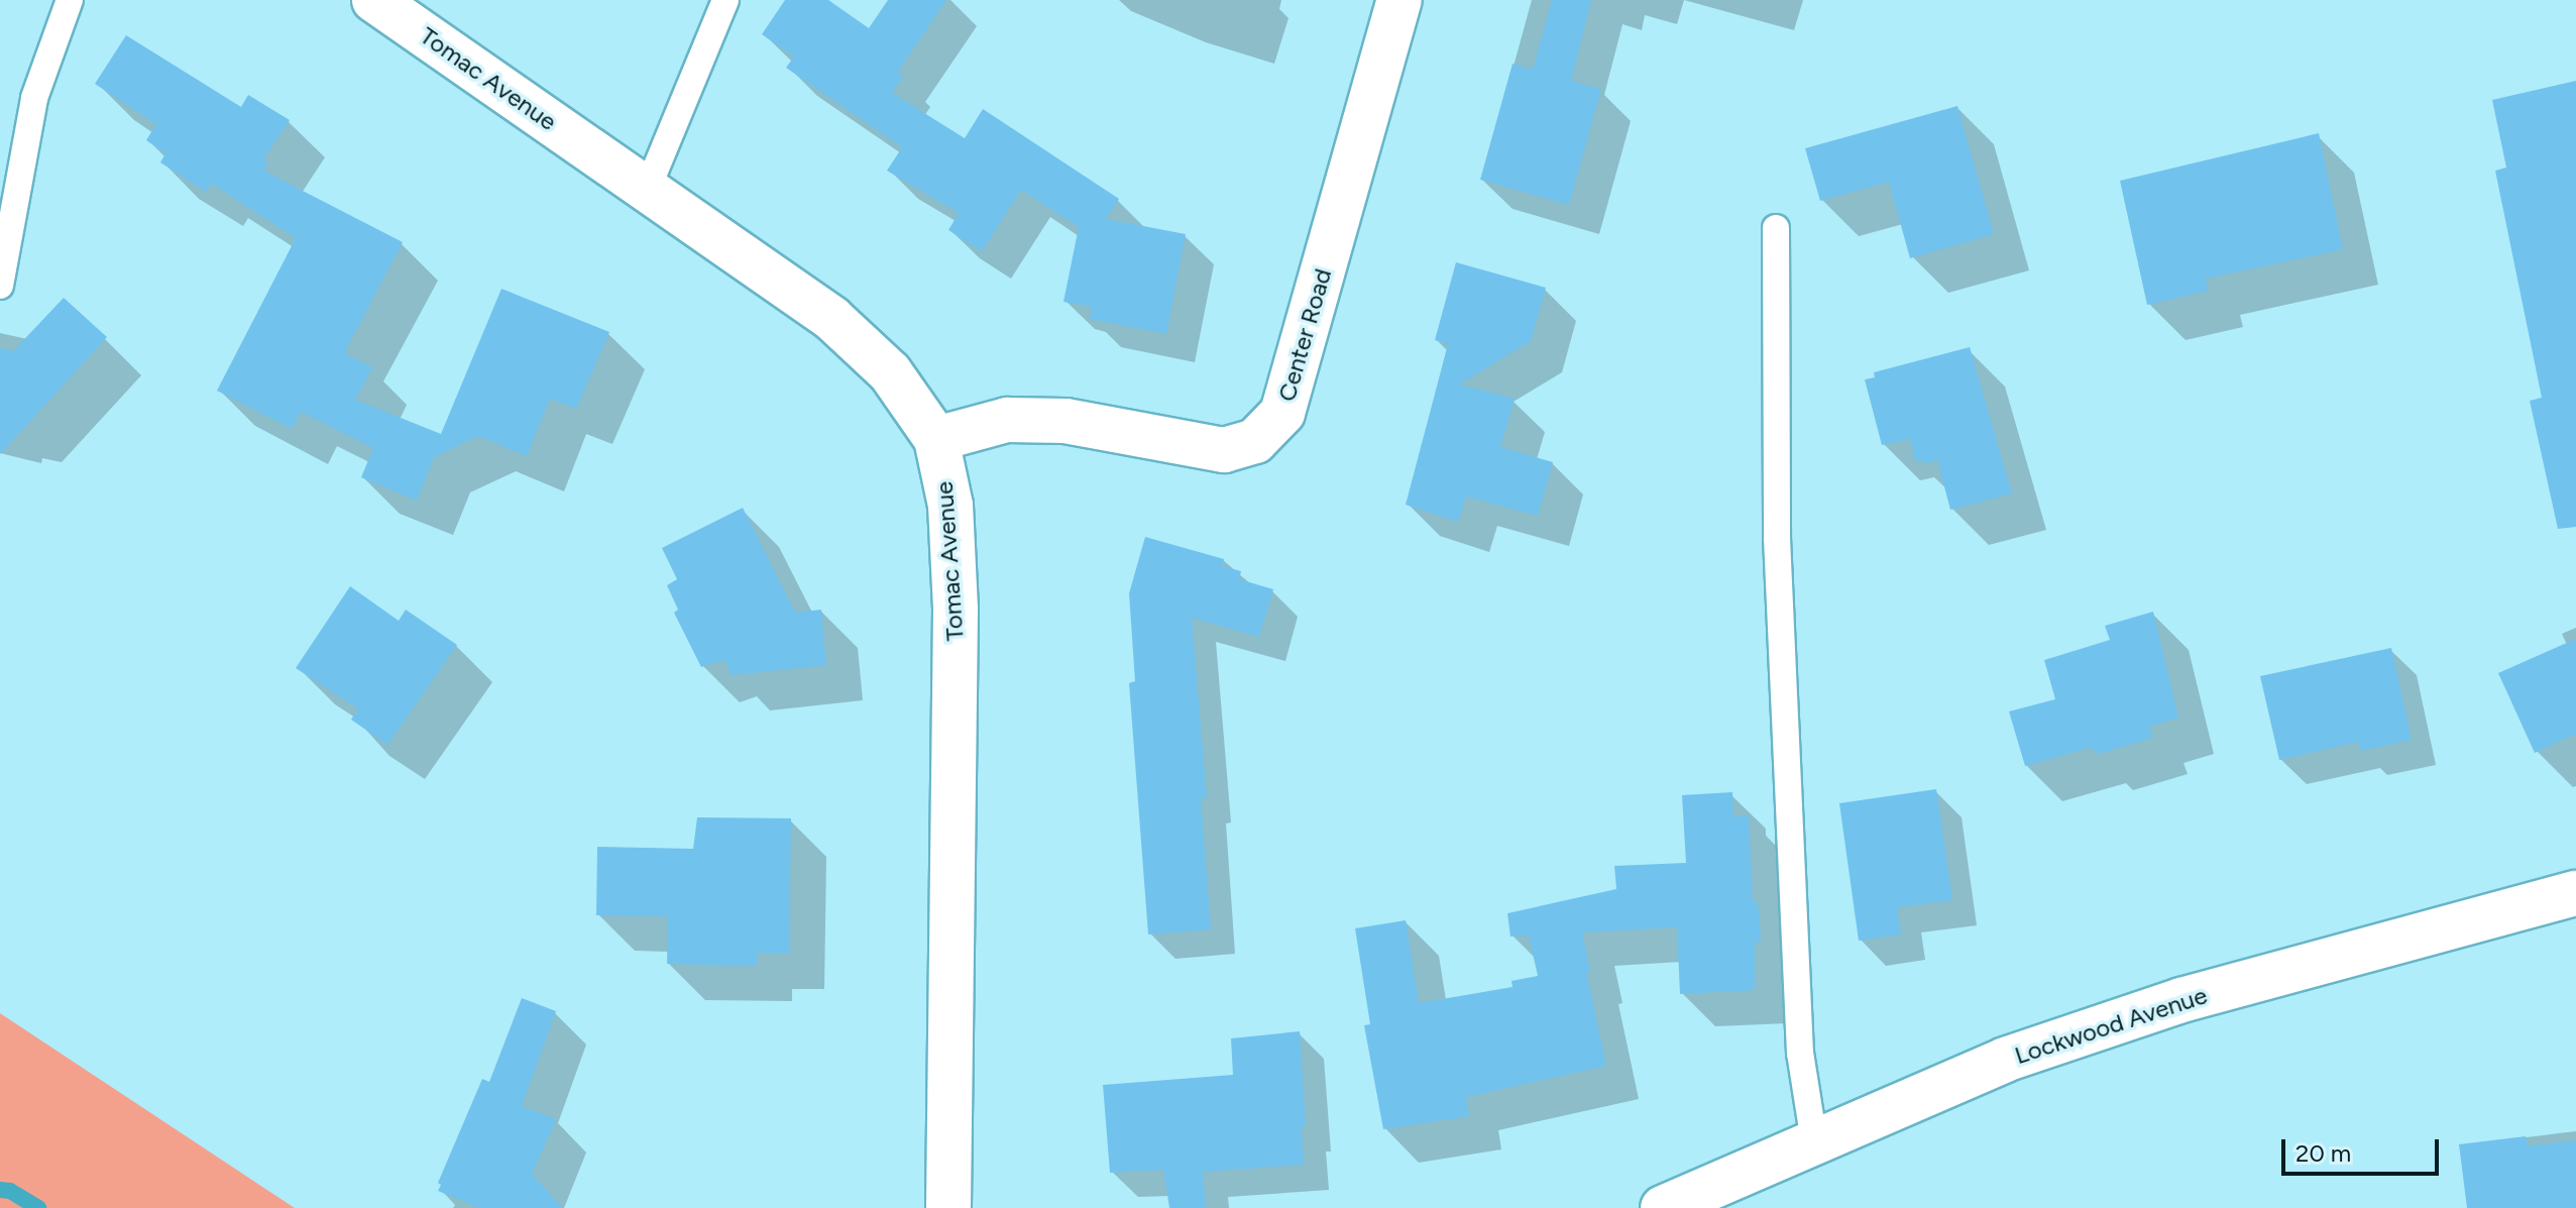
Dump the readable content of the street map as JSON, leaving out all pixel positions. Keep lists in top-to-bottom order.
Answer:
{
  "streets": {
    "street": ["Tomac Avenue", "Center Road", "Lockwood Avenue"]
  },
  "crossings": [
    ["Tomac Avenue", "Center Road"]
  ],
  "scale_bar": "20 m"
}
